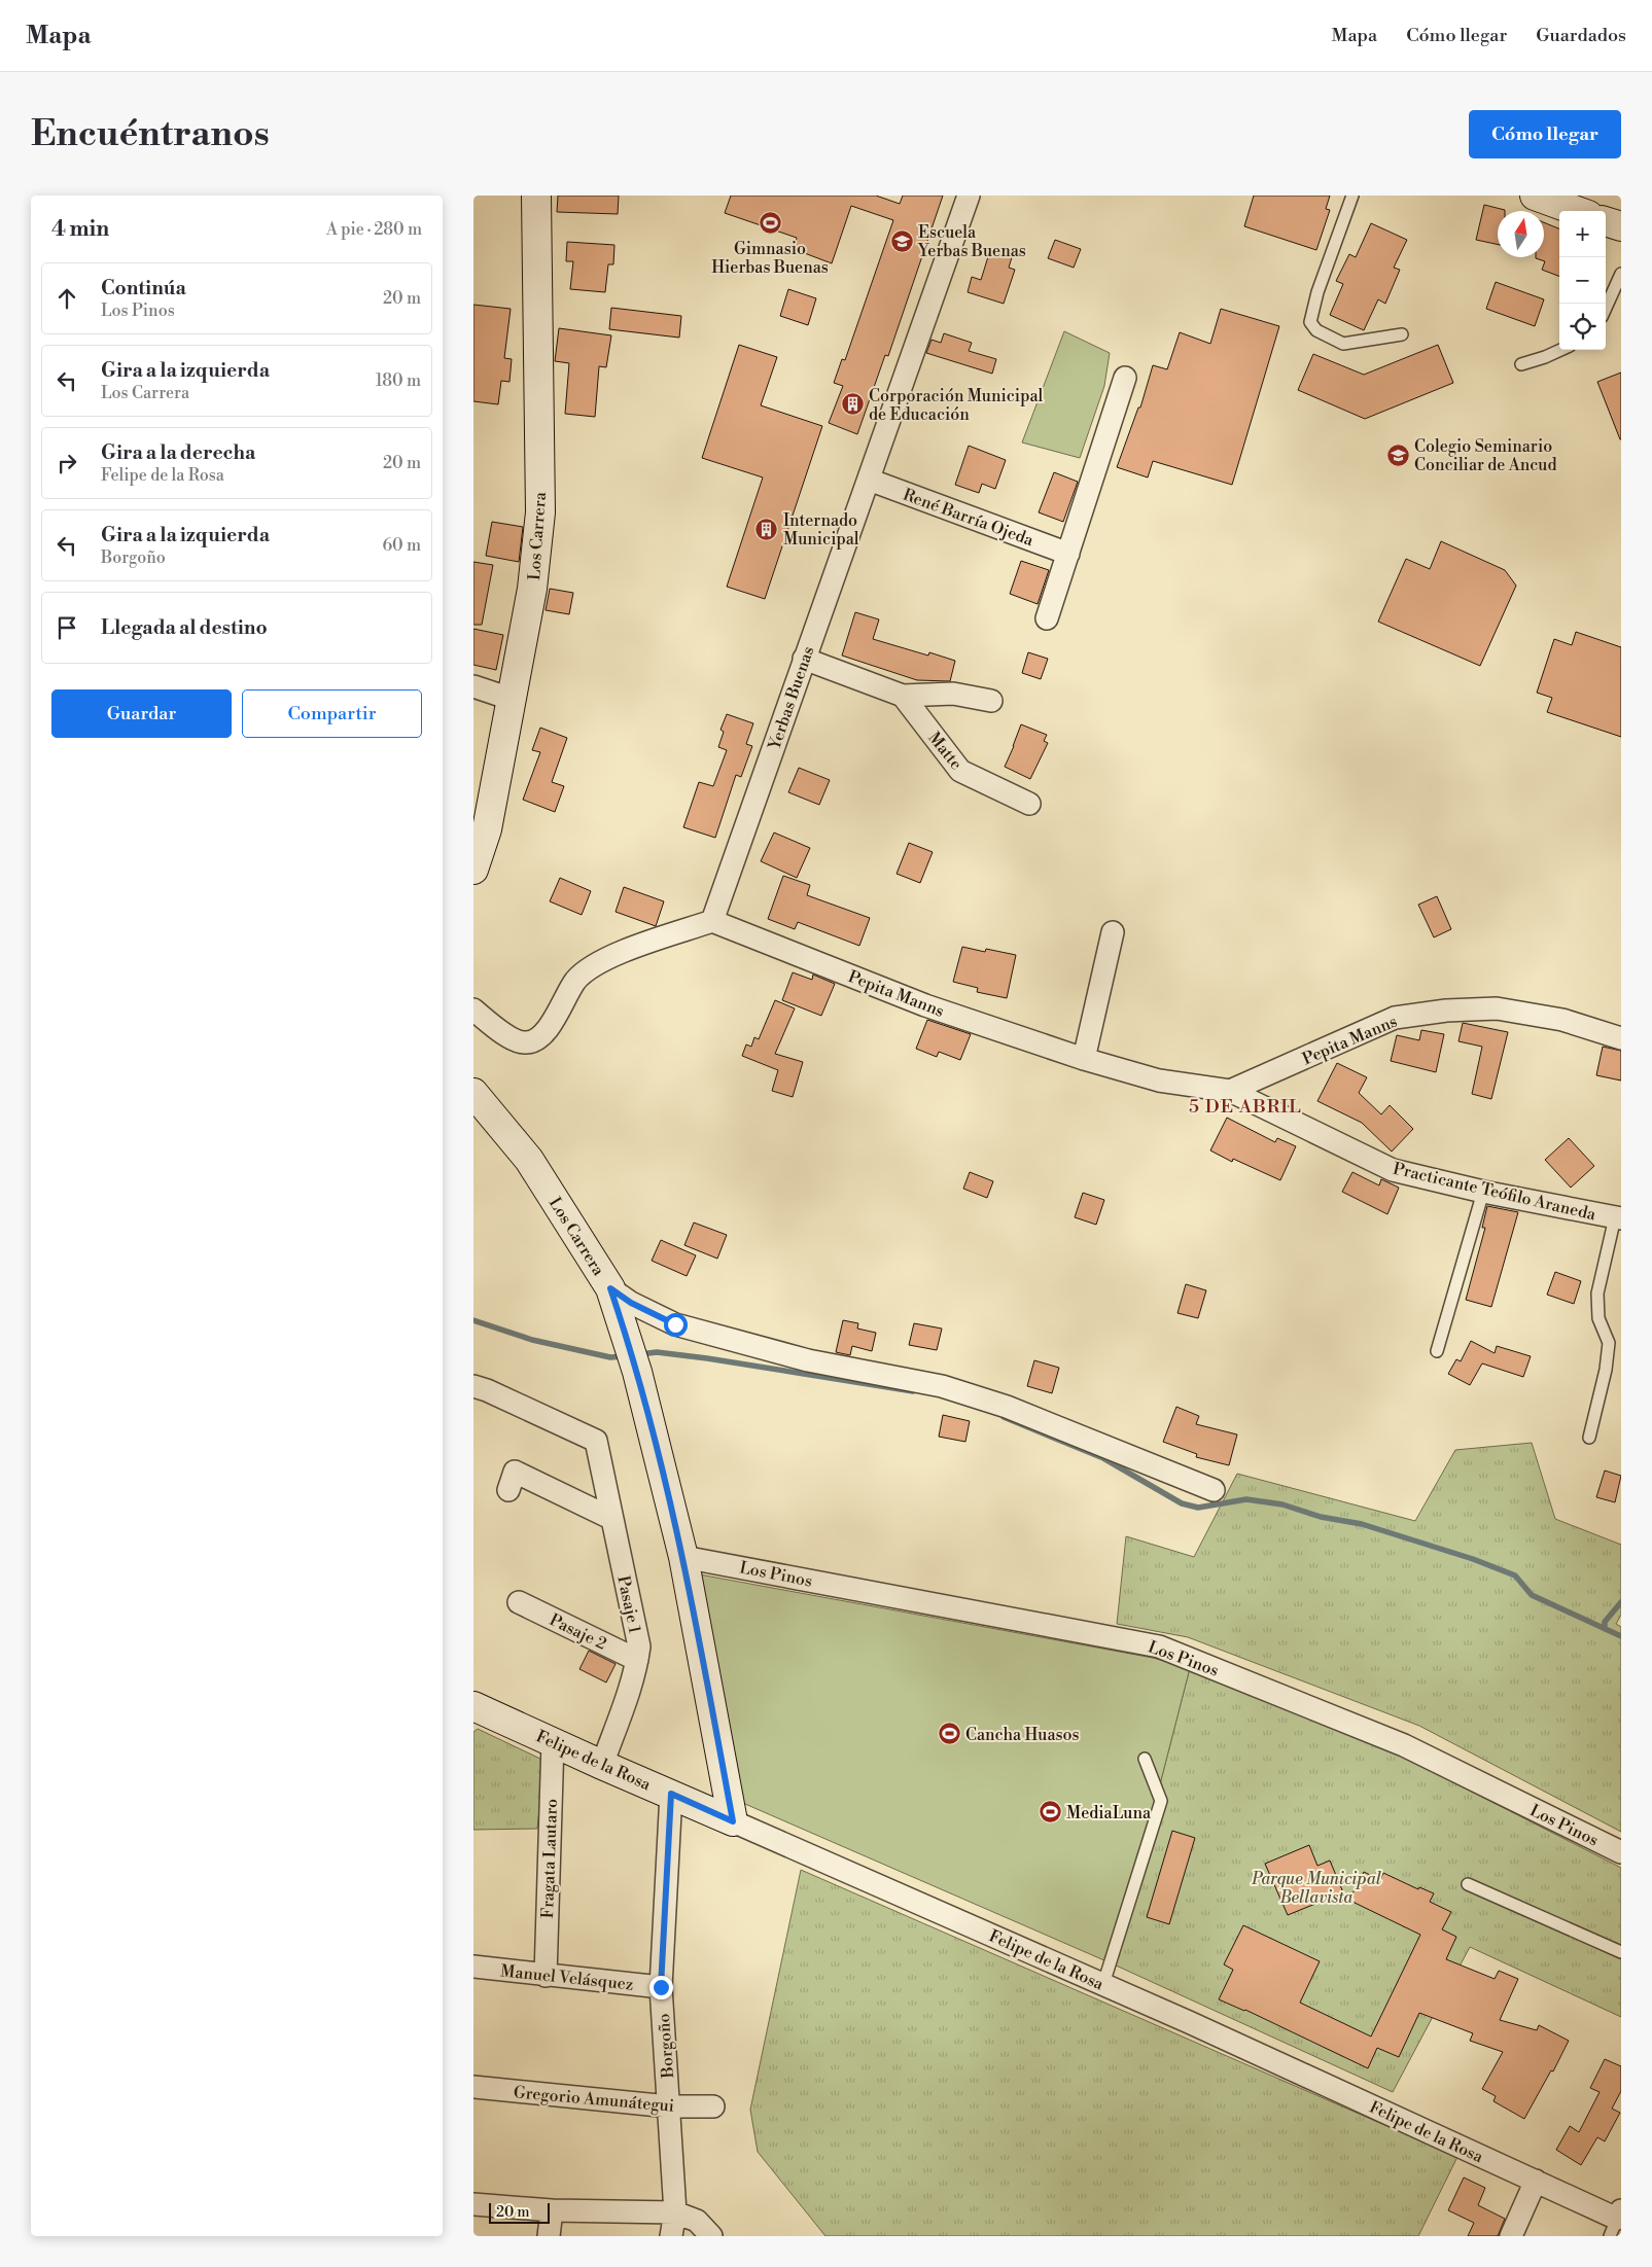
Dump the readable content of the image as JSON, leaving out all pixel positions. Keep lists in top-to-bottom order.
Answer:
{
  "streets": {
    "street": [
      "René Barría Ojeda",
      "Los Carrera",
      "Yerbas Buenas",
      "Matte",
      "Pepita Manns",
      "Practicante Teófilo Araneda",
      "Los Pinos",
      "Pasaje 1",
      "Pasaje 2",
      "Felipe de la Rosa",
      "Fragata Lautaro",
      "Manuel Velásquez",
      "Borgoño",
      "Gregorio Amunátegui"
    ]
  },
  "crossings": [
    ["René Barría Ojeda", "Yerbas Buenas"],
    ["Los Carrera", "Los Pinos"],
    ["Los Carrera", "Felipe de la Rosa"],
    ["Yerbas Buenas", "Pepita Manns"],
    ["Pepita Manns", "Practicante Teófilo Araneda"],
    ["Pasaje 1", "Pasaje 2"],
    ["Pasaje 1", "Felipe de la Rosa"],
    ["Felipe de la Rosa", "Fragata Lautaro"],
    ["Felipe de la Rosa", "Borgoño"],
    ["Fragata Lautaro", "Manuel Velásquez"],
    ["Manuel Velásquez", "Borgoño"],
    ["Borgoño", "Gregorio Amunátegui"]
  ],
  "districts": ["5 DE ABRIL"],
  "parks": ["Parque Municipal Bellavista"],
  "places": {
    "sports": ["Gimnasio Hierbas Buenas", "Cancha Huasos", "MediaLuna"],
    "school or university": ["Escuela Yerbas Buenas", "Colegio Seminario Conciliar de Ancud"],
    "building": ["Corporación Municipal de Educación", "Internado Municipal"]
  },
  "scale_bar": "20 m",
  "north": "top",
  "page": {
    "header": "Mapa",
    "nav": ["Mapa", "Cómo llegar", "Guardados"],
    "buttons": [
      "Cómo llegar",
      ["Guardar", "Compartir"]
    ],
    "title": "Encuéntranos",
    "heading": ["4 min", "A pie · 280 m"],
    "map_buttons": ["+", "−"],
    "list": [
      ["Continúa", "Los Pinos", "20 m"],
      ["Gira a la izquierda", "Los Carrera", "180 m"],
      ["Gira a la derecha", "Felipe de la Rosa", "20 m"],
      ["Gira a la izquierda", "Borgoño", "60 m"],
      "Llegada al destino"
    ],
    "scale": "20 m"
  }
}
